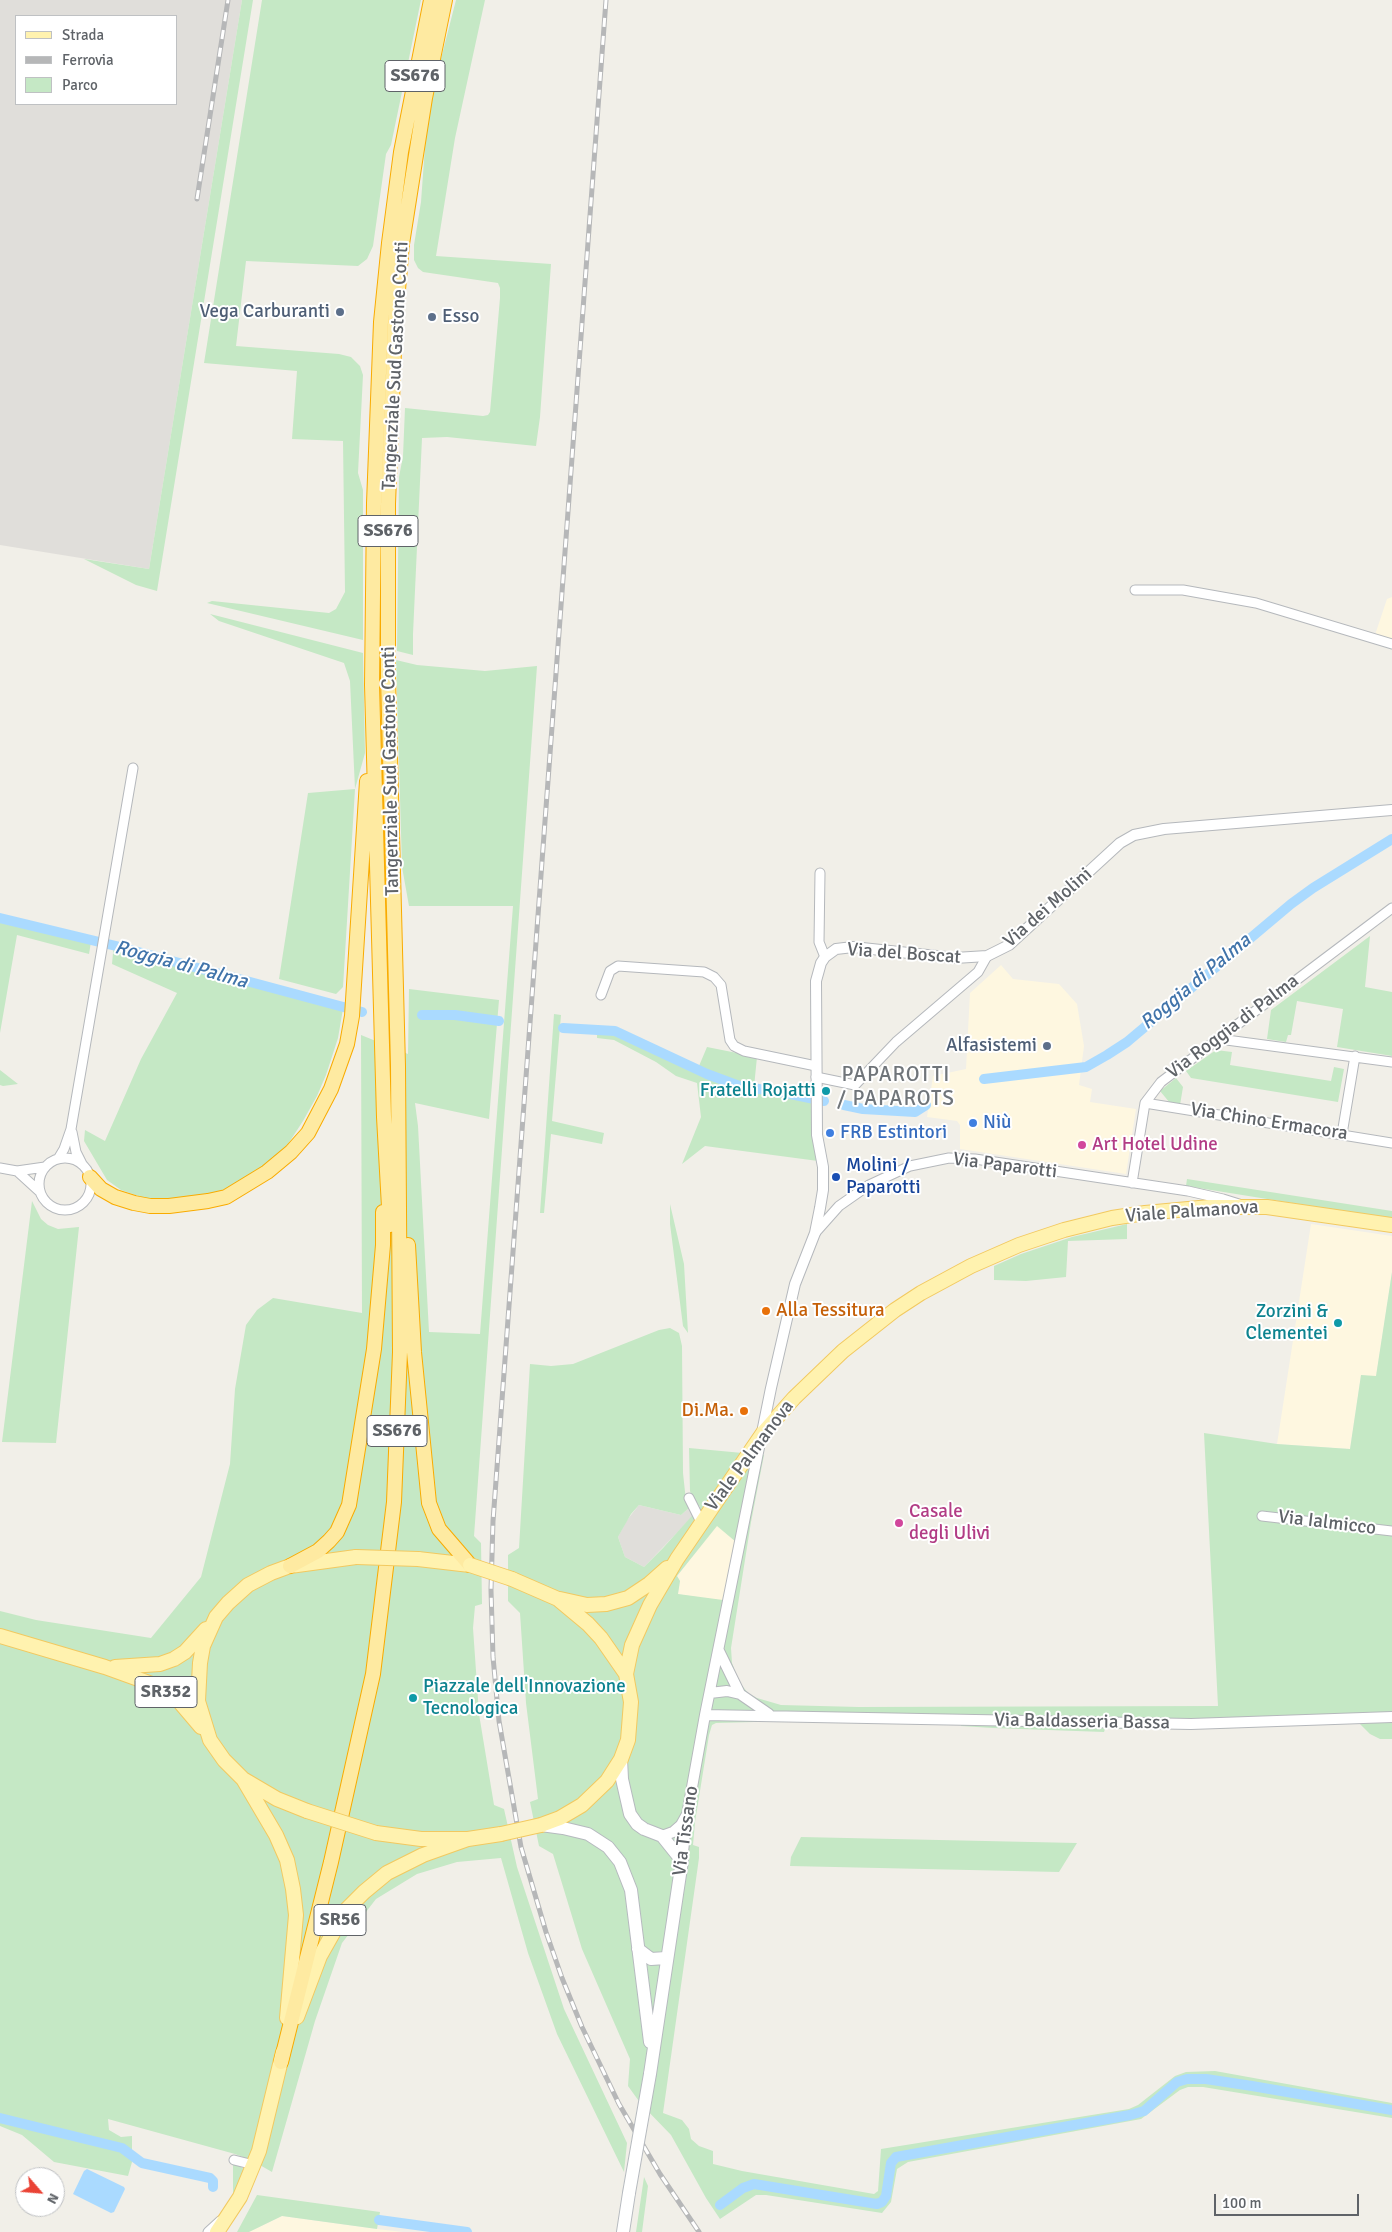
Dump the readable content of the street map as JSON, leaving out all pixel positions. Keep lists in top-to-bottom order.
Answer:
{
  "streets": {
    "highway": ["SS676", "Tangenziale Sud Gastone Conti"],
    "main road": [
      "Viale Palmanova",
      "SR352",
      "Via Tissano",
      "SR56"
    ],
    "street": [
      "Via dei Molini",
      "Via del Boscat",
      "Via Roggia di Palma",
      "Via Chino Ermacora",
      "Via Paparotti",
      "Via Ialmicco",
      "Via Baldasseria Bassa"
    ]
  },
  "crossings": [
    ["SS676", "Tangenziale Sud Gastone Conti"],
    ["SS676", "SR56"],
    ["Via dei Molini", "Via del Boscat"],
    ["Via Roggia di Palma", "Via Chino Ermacora"],
    ["Via Roggia di Palma", "Via Paparotti"],
    ["Via Paparotti", "Viale Palmanova"],
    ["Via Paparotti", "Via Tissano"],
    ["Viale Palmanova", "Via Tissano"],
    ["Via Baldasseria Bassa", "Via Tissano"]
  ],
  "districts": ["PAPAROTTI / PAPAROTS"],
  "water": ["Roggia di Palma"],
  "places": [
    "Vega Carburanti",
    "Esso",
    "Alfasistemi",
    "Fratelli Rojatti",
    "Niù",
    "FRB Estintori",
    "Art Hotel Udine",
    "Molini / Paparotti",
    "Alla Tessitura",
    "Zorzini & Clementei",
    "Di.Ma.",
    "Casale degli Ulivi",
    "Piazzale dell'Innovazione Tecnologica"
  ],
  "legend": ["Strada", "Ferrovia", "Parco"],
  "scale_bar": "100 m",
  "north": "bottom right"
}
